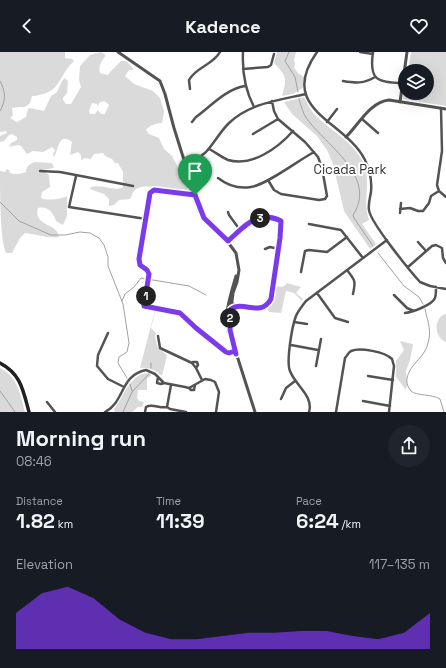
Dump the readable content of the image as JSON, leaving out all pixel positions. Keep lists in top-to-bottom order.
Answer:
{
  "parks": ["Cicada Park"],
  "page": {
    "header": "Kadence",
    "pins": ["3", "1", "2"],
    "heading": ["Morning run", "08:46"],
    "stats": [
      ["Distance", "1.82 km"],
      ["Time", "11:39"],
      ["Pace", "6:24 /km"]
    ],
    "chart": ["Elevation", "117–135 m"]
  }
}
